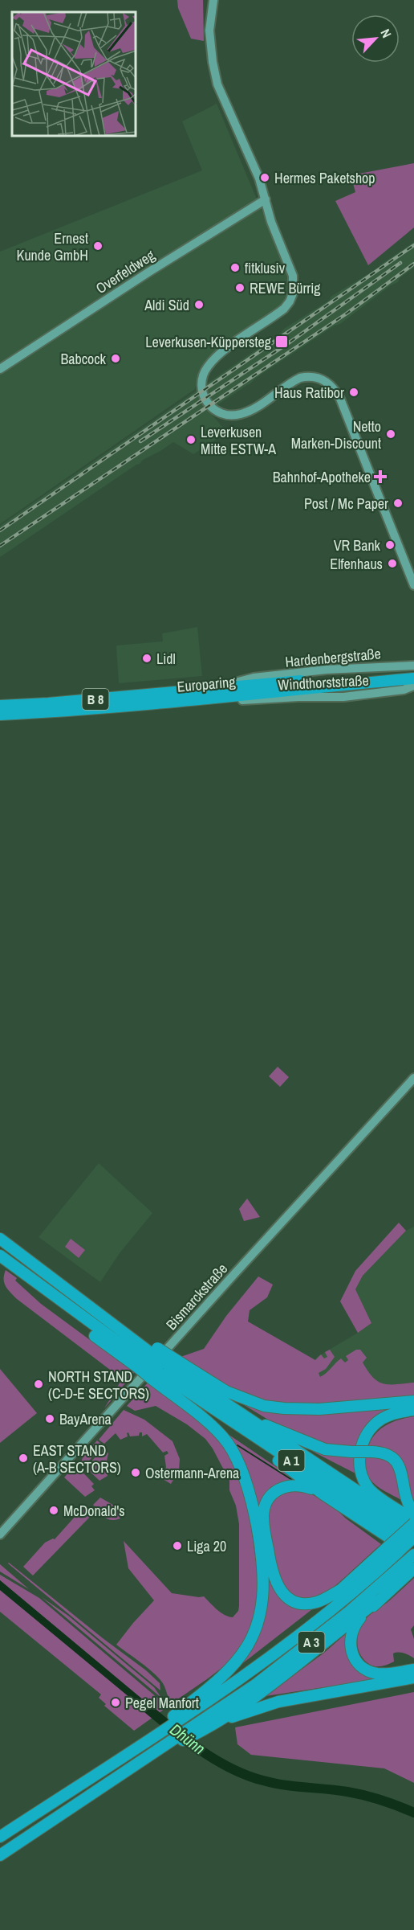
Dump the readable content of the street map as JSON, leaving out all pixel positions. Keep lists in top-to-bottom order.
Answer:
{
  "streets": {
    "highway": [
      "Europaring",
      "B 8",
      "A 1",
      "A 3"
    ],
    "street": [
      "Overfeldweg",
      "Hardenbergstraße",
      "Windthorststraße",
      "Bismarckstraße"
    ]
  },
  "crossings": [
    ["Hardenbergstraße", "Europaring"],
    ["Windthorststraße", "Europaring"]
  ],
  "water": ["Dhünn"],
  "places": {
    "other": [
      "Hermes Paketshop",
      "Ernest Kunde GmbH",
      "fitklusiv",
      "REWE Bürrig",
      "Aldi Süd",
      "Babcock",
      "Haus Ratibor",
      "Netto Marken-Discount",
      "Leverkusen Mitte ESTW-A",
      "Post / Mc Paper",
      "VR Bank",
      "Elfenhaus",
      "Lidl",
      "NORTH STAND (C-D-E SECTORS)",
      "BayArena",
      "EAST STAND (A-B SECTORS)",
      "Ostermann-Arena",
      "McDonald's",
      "Liga 20",
      "Pegel Manfort"
    ],
    "transit": ["Leverkusen-Küppersteg"],
    "health": ["Bahnhof-Apotheke"]
  },
  "north": "top right"
}
